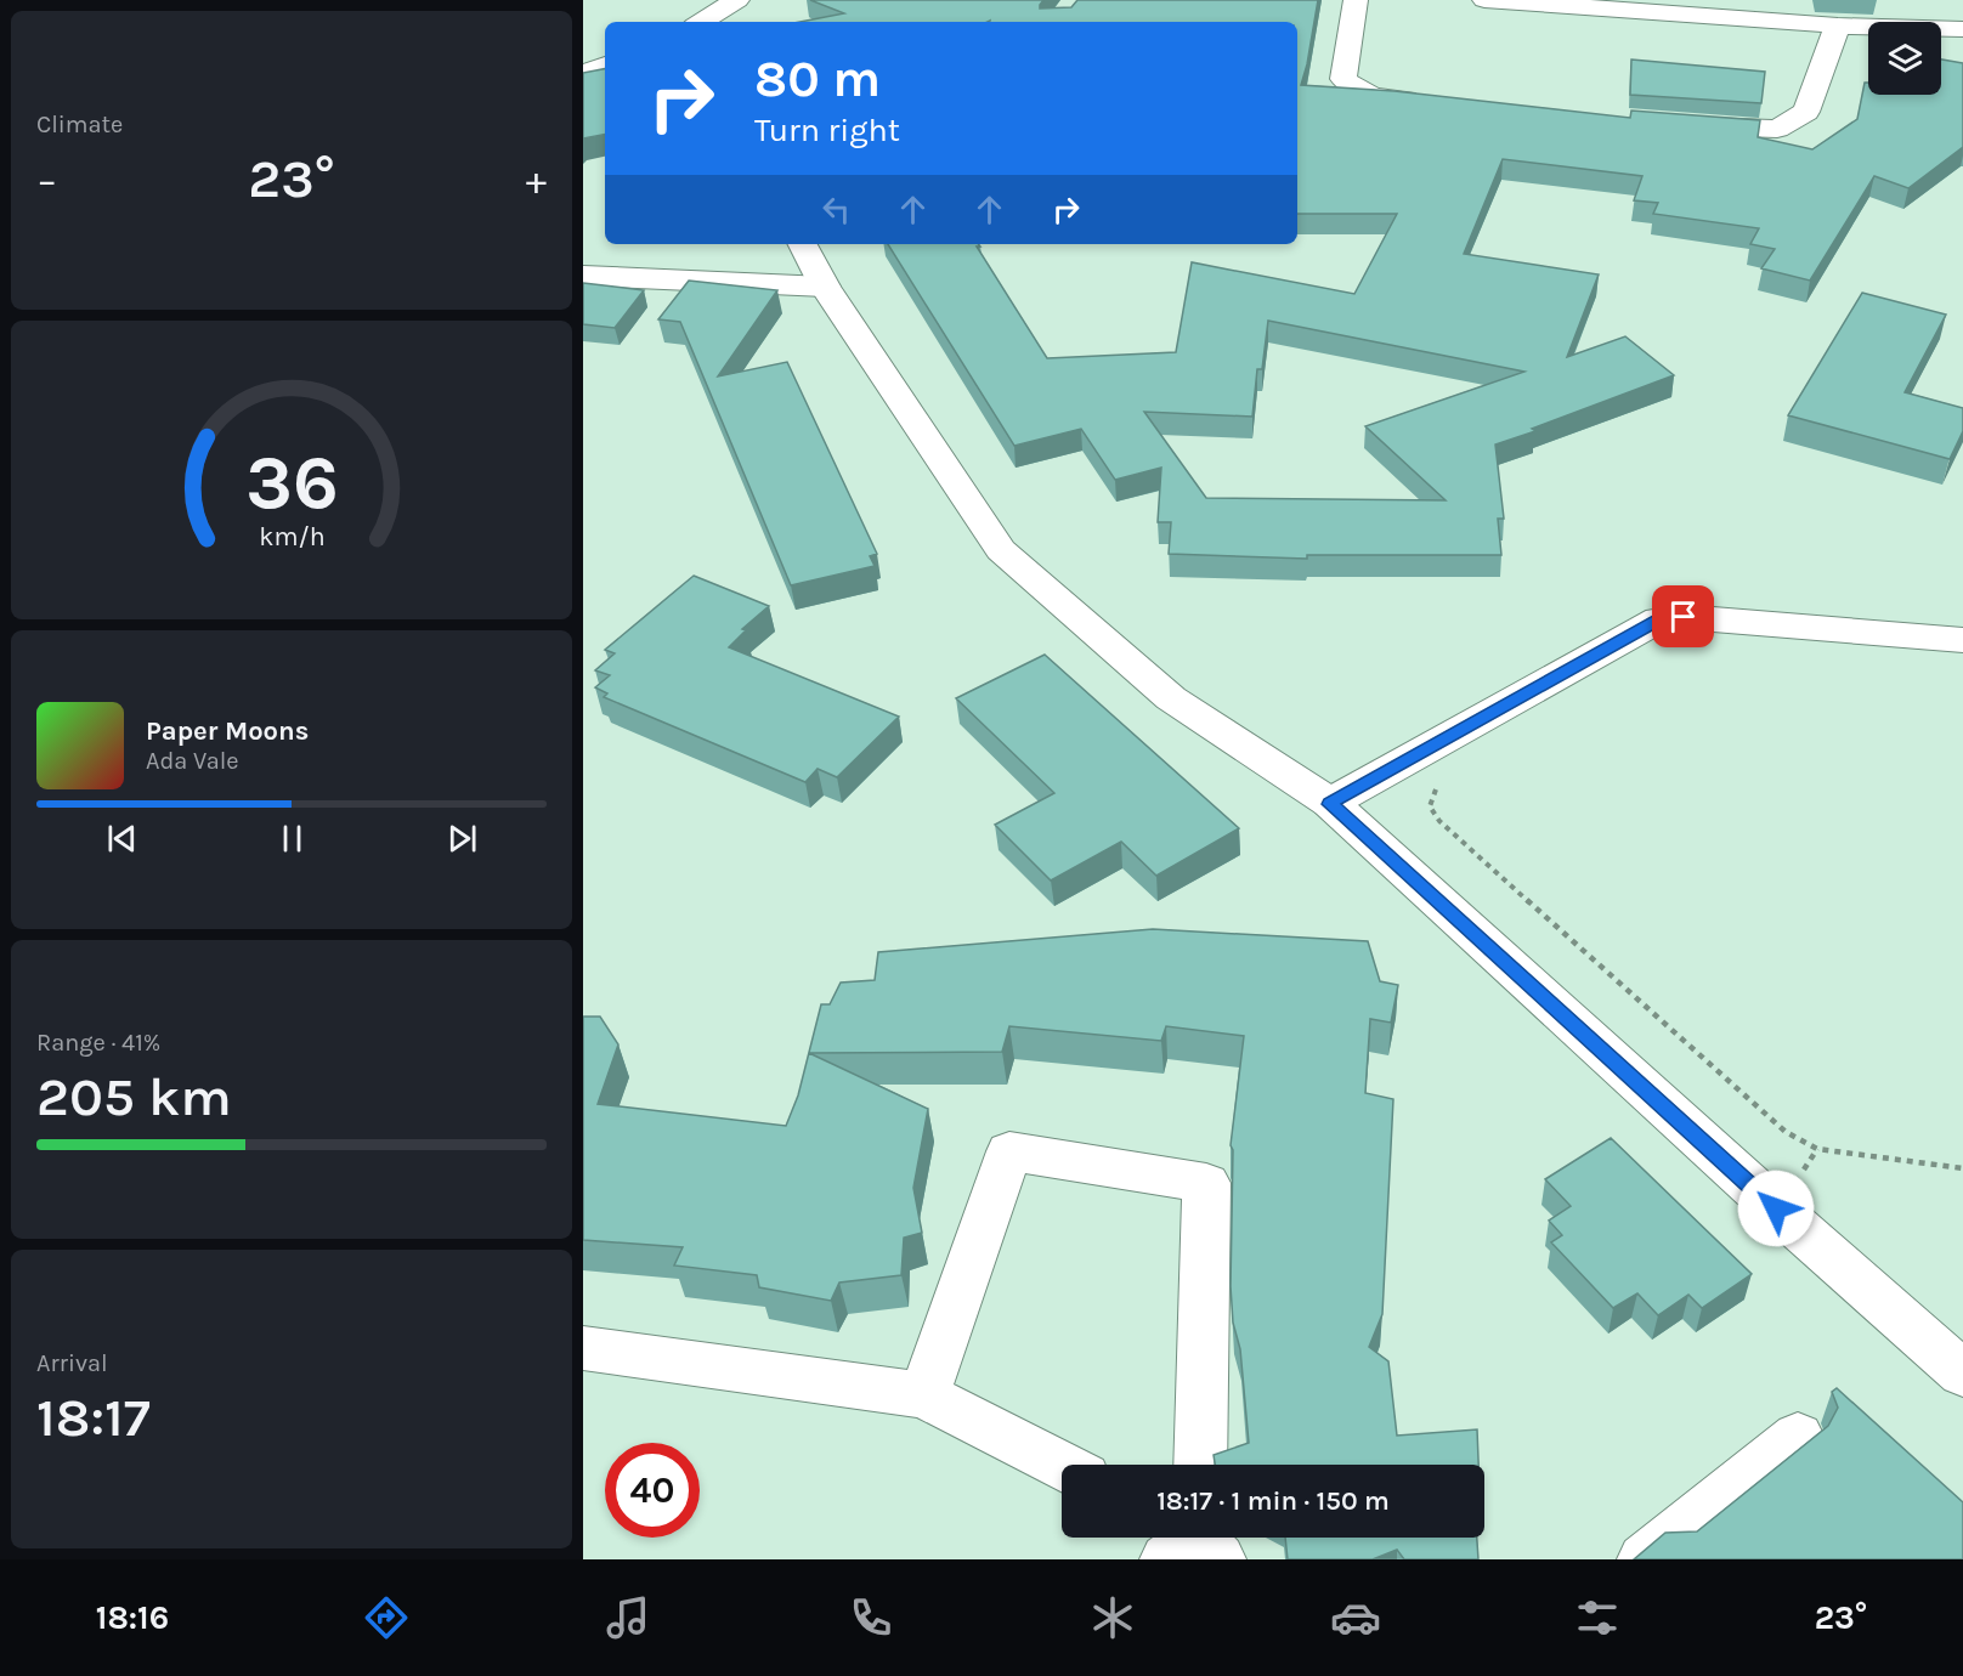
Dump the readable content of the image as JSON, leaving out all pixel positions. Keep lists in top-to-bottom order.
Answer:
{
  "page": {
    "tile": [
      "Climate",
      ["Range · 41%", "205 km"],
      ["Arrival", "18:17"]
    ],
    "turn": ["80 m", "Turn right"],
    "heat": ["−", "23°", "+"],
    "song": ["Paper Moons", "Ada Vale"],
    "limit": "40",
    "trip": "18:17 · 1 min · 150 m",
    "tabs": ["18:16", "23°"],
    "gauge": ["36", "km/h"]
  }
}
